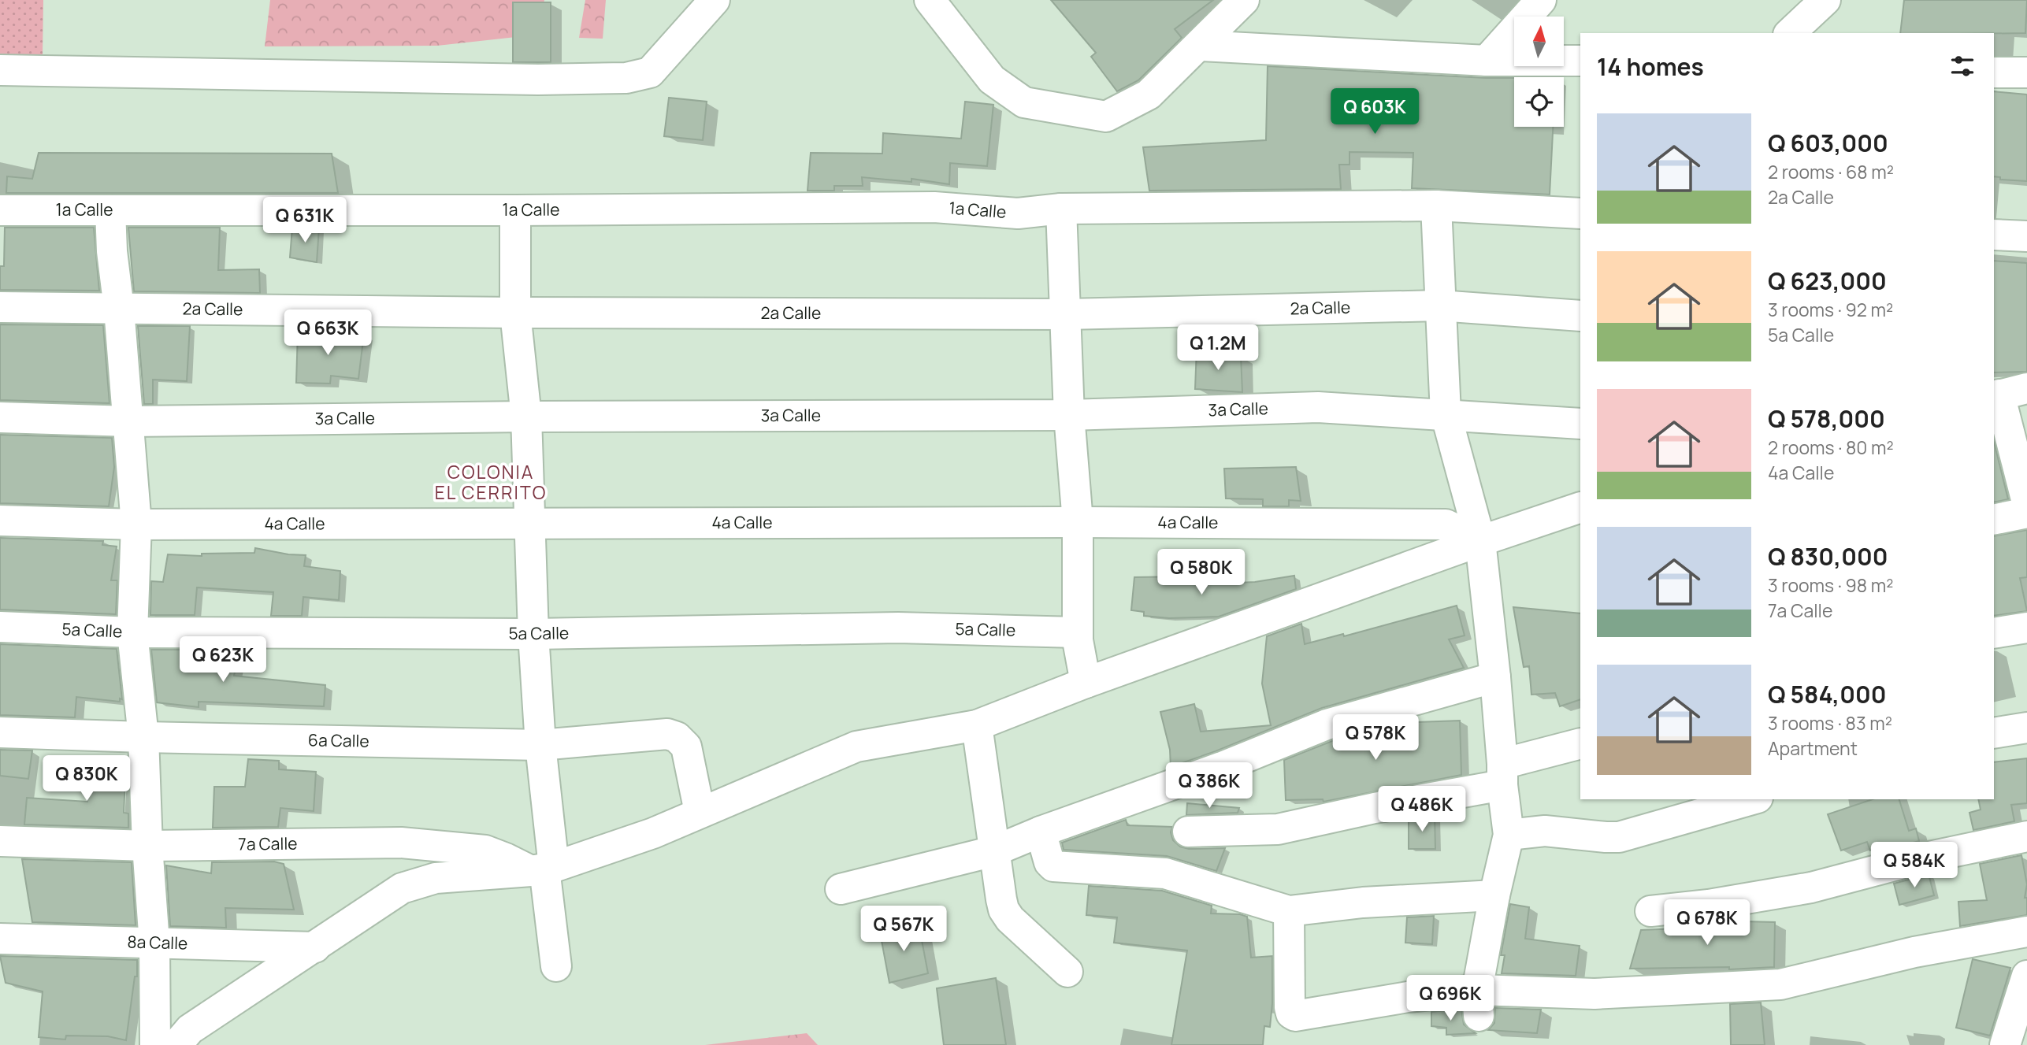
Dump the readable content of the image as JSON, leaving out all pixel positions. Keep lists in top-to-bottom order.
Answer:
{
  "streets": {
    "street": [
      "1a Calle",
      "2a Calle",
      "3a Calle",
      "4a Calle",
      "5a Calle",
      "6a Calle",
      "7a Calle",
      "8a Calle"
    ]
  },
  "districts": ["COLONIA EL CERRITO"],
  "north": "top",
  "page": {
    "heading": "14 homes",
    "price": [
      "Q 603K",
      "Q 631K",
      "Q 663K",
      "Q 1.2M",
      "Q 580K",
      "Q 623K",
      "Q 578K",
      "Q 830K",
      "Q 386K",
      "Q 486K",
      "Q 584K",
      "Q 678K",
      "Q 567K",
      "Q 696K"
    ],
    "list": [
      {
        "name": "Q 603,000",
        "note": "2 rooms · 68 m² · 2a Calle"
      },
      {
        "name": "Q 623,000",
        "note": "3 rooms · 92 m² · 5a Calle"
      },
      {
        "name": "Q 578,000",
        "note": "2 rooms · 80 m² · 4a Calle"
      },
      {
        "name": "Q 830,000",
        "note": "3 rooms · 98 m² · 7a Calle"
      },
      {
        "name": "Q 584,000",
        "note": "3 rooms · 83 m² · Apartment"
      }
    ]
  }
}
